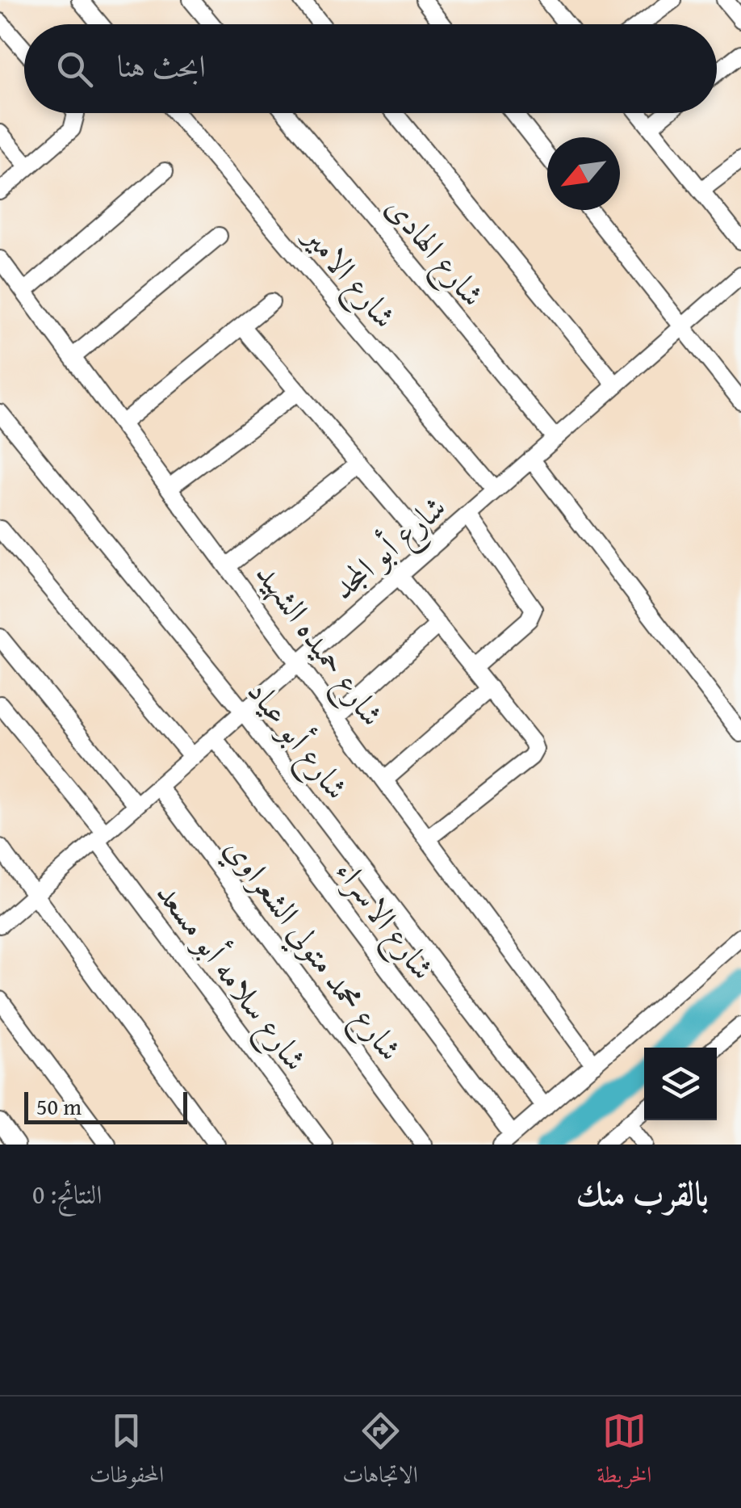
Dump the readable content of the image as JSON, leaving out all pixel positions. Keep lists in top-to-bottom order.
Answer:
{
  "streets": {
    "street": [
      "شارع الهادى",
      "شارع الامير",
      "شارع أبو المجد",
      "شارع حميده الشهيد",
      "شارع أبو عياد",
      "شارع الاسراء",
      "شارع محمد متولي الشعراوي",
      "شارع سلامه أبو مسعد"
    ]
  },
  "crossings": [
    ["شارع الهادى", "شارع أبو المجد"],
    ["شارع الامير", "شارع أبو المجد"],
    ["شارع أبو المجد", "شارع حميده الشهيد"],
    ["شارع أبو المجد", "شارع أبو عياد"],
    ["شارع أبو المجد", "شارع الاسراء"],
    ["شارع أبو المجد", "شارع محمد متولي الشعراوي"],
    ["شارع أبو المجد", "شارع سلامه أبو مسعد"]
  ],
  "scale_bar": "50 m",
  "north": "bottom left",
  "page": {
    "search": "ابحث هنا",
    "scale": "50 m",
    "heading": ["بالقرب منك", "النتائج: 0"],
    "nav": ["الخريطة", "الاتجاهات", "المحفوظات"]
  }
}
